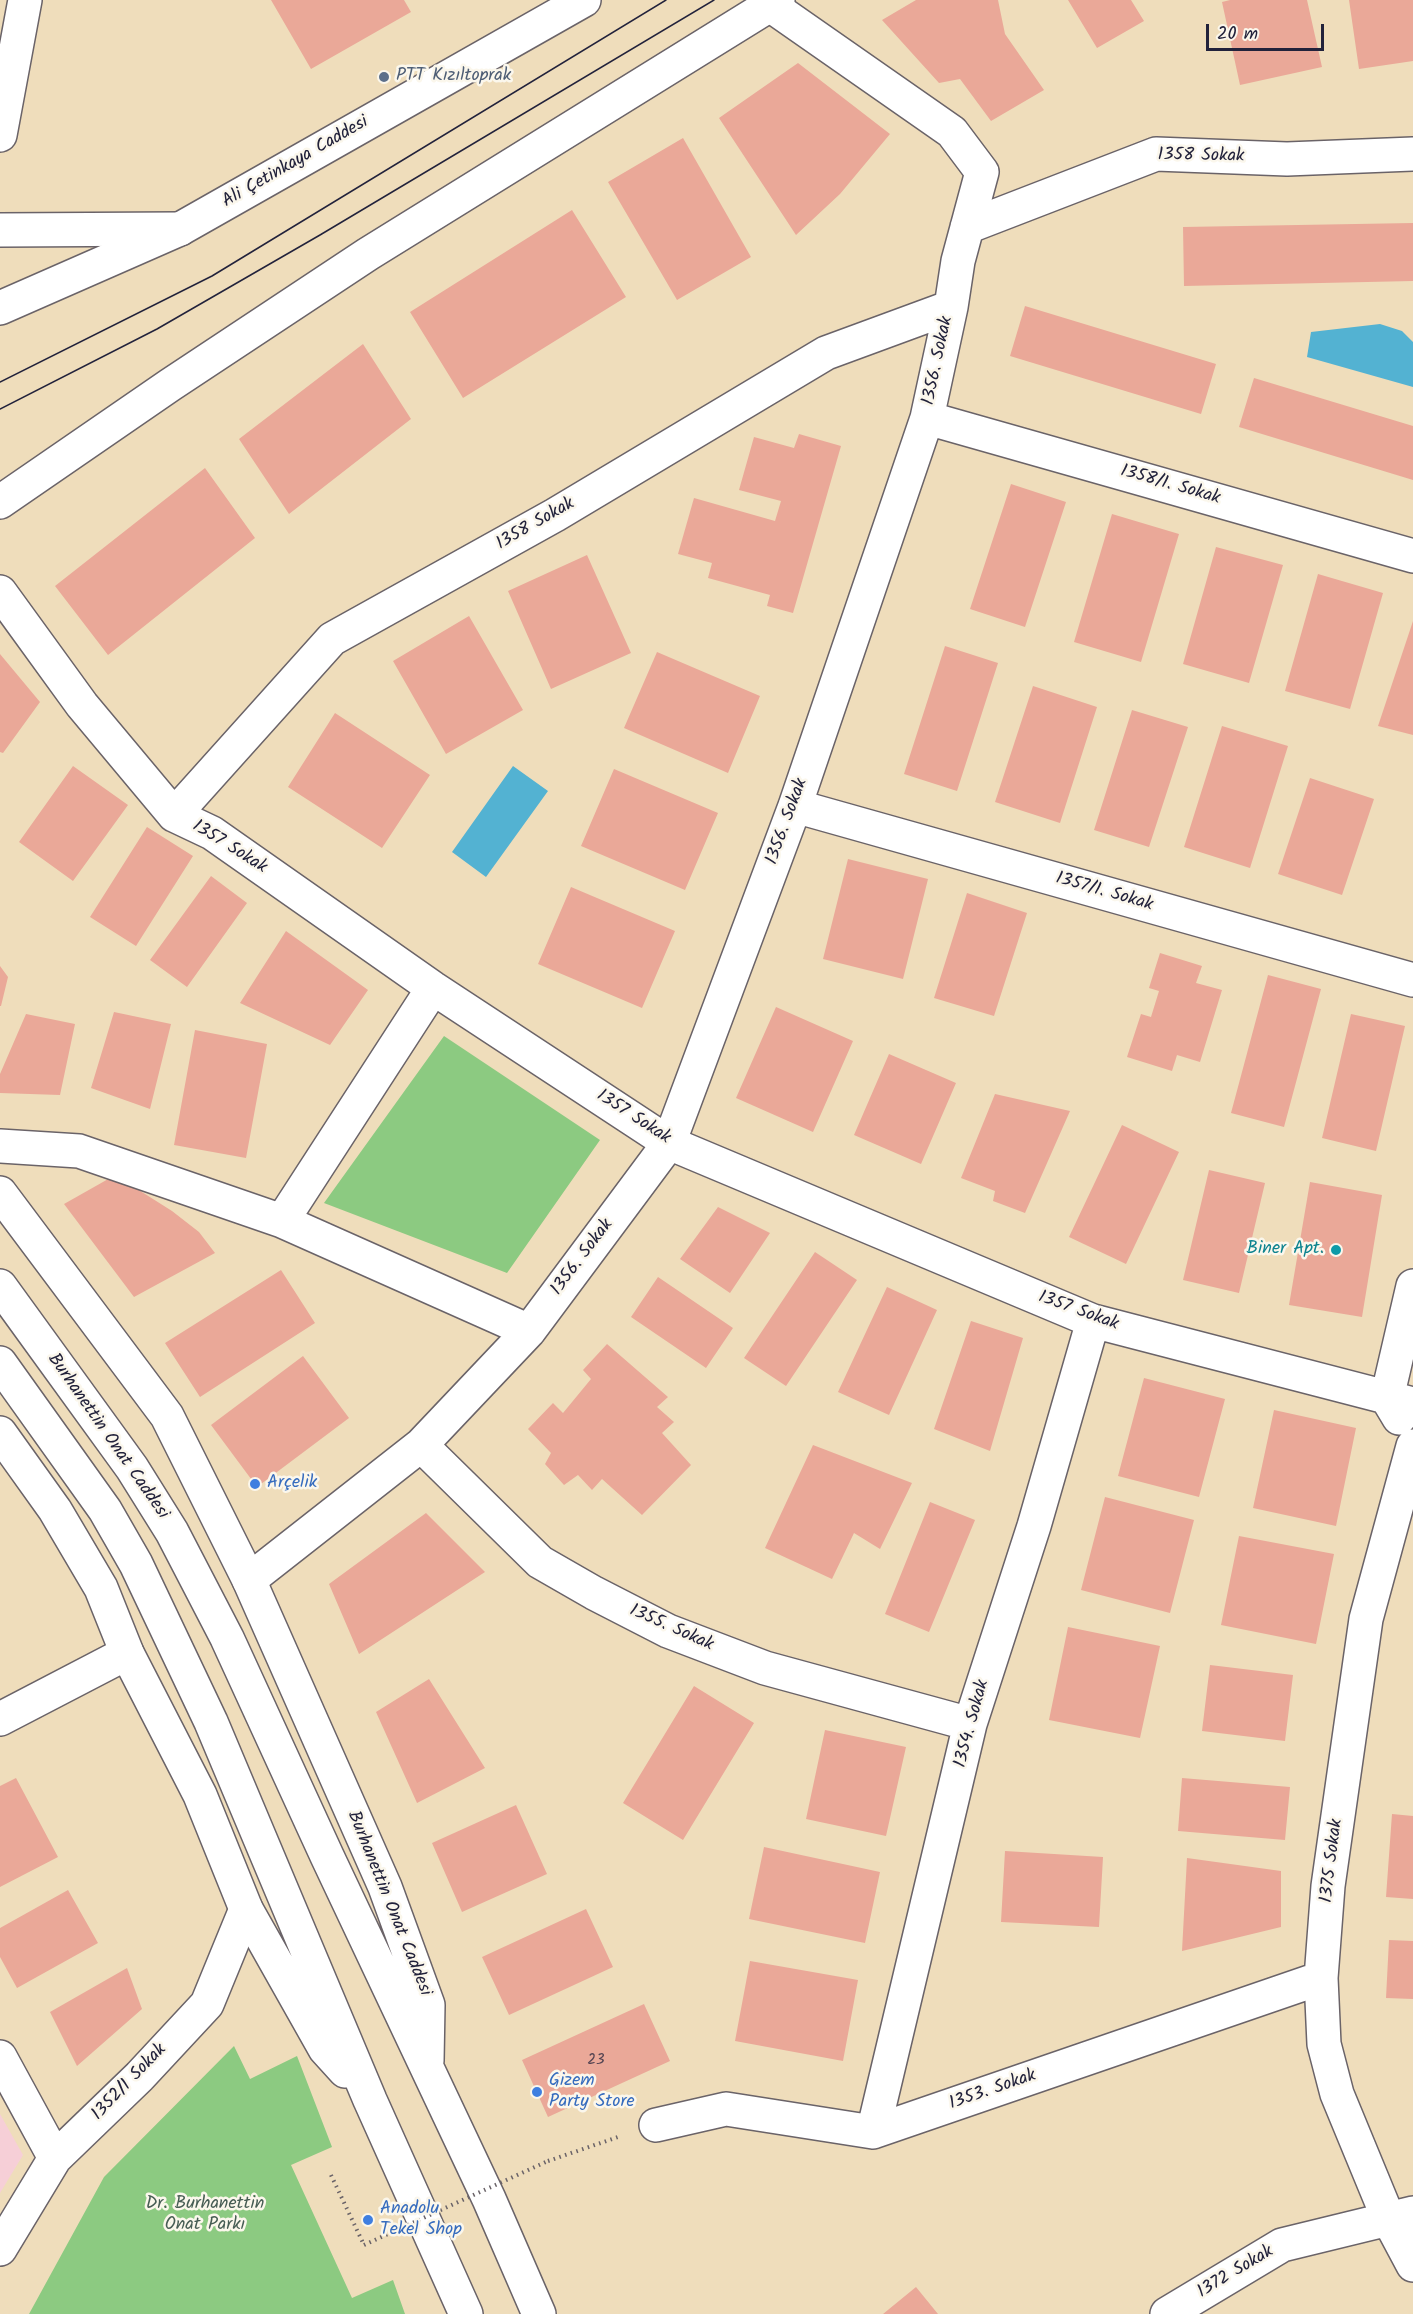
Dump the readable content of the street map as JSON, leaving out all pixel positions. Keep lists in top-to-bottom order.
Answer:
{
  "streets": {
    "street": [
      "1358 Sokak",
      "Ali Çetinkaya Caddesi",
      "1356. Sokak",
      "1358/1. Sokak",
      "1357 Sokak",
      "1357/1. Sokak",
      "Burhanettin Onat Caddesi",
      "1355. Sokak",
      "1354. Sokak",
      "1375 Sokak",
      "1352/1 Sokak",
      "1353. Sokak",
      "1372 Sokak"
    ]
  },
  "crossings": [
    ["1358 Sokak", "1356. Sokak"],
    ["1358 Sokak", "1357 Sokak"],
    ["1356. Sokak", "1358/1. Sokak"],
    ["1356. Sokak", "1357 Sokak"],
    ["1356. Sokak", "1357/1. Sokak"],
    ["1356. Sokak", "Burhanettin Onat Caddesi"],
    ["1356. Sokak", "1355. Sokak"],
    ["1357 Sokak", "1354. Sokak"],
    ["1355. Sokak", "1354. Sokak"],
    ["1354. Sokak", "1353. Sokak"],
    ["1375 Sokak", "1353. Sokak"],
    ["1375 Sokak", "1372 Sokak"]
  ],
  "parks": ["Dr. Burhanettin Onat Parkı"],
  "places": [
    "PTT Kızıltoprak",
    "Biner Apt.",
    "Arçelik",
    "Gizem Party Store",
    "Anadolu Tekel Shop"
  ],
  "house_numbers": ["23"],
  "scale_bar": "20 m"
}
